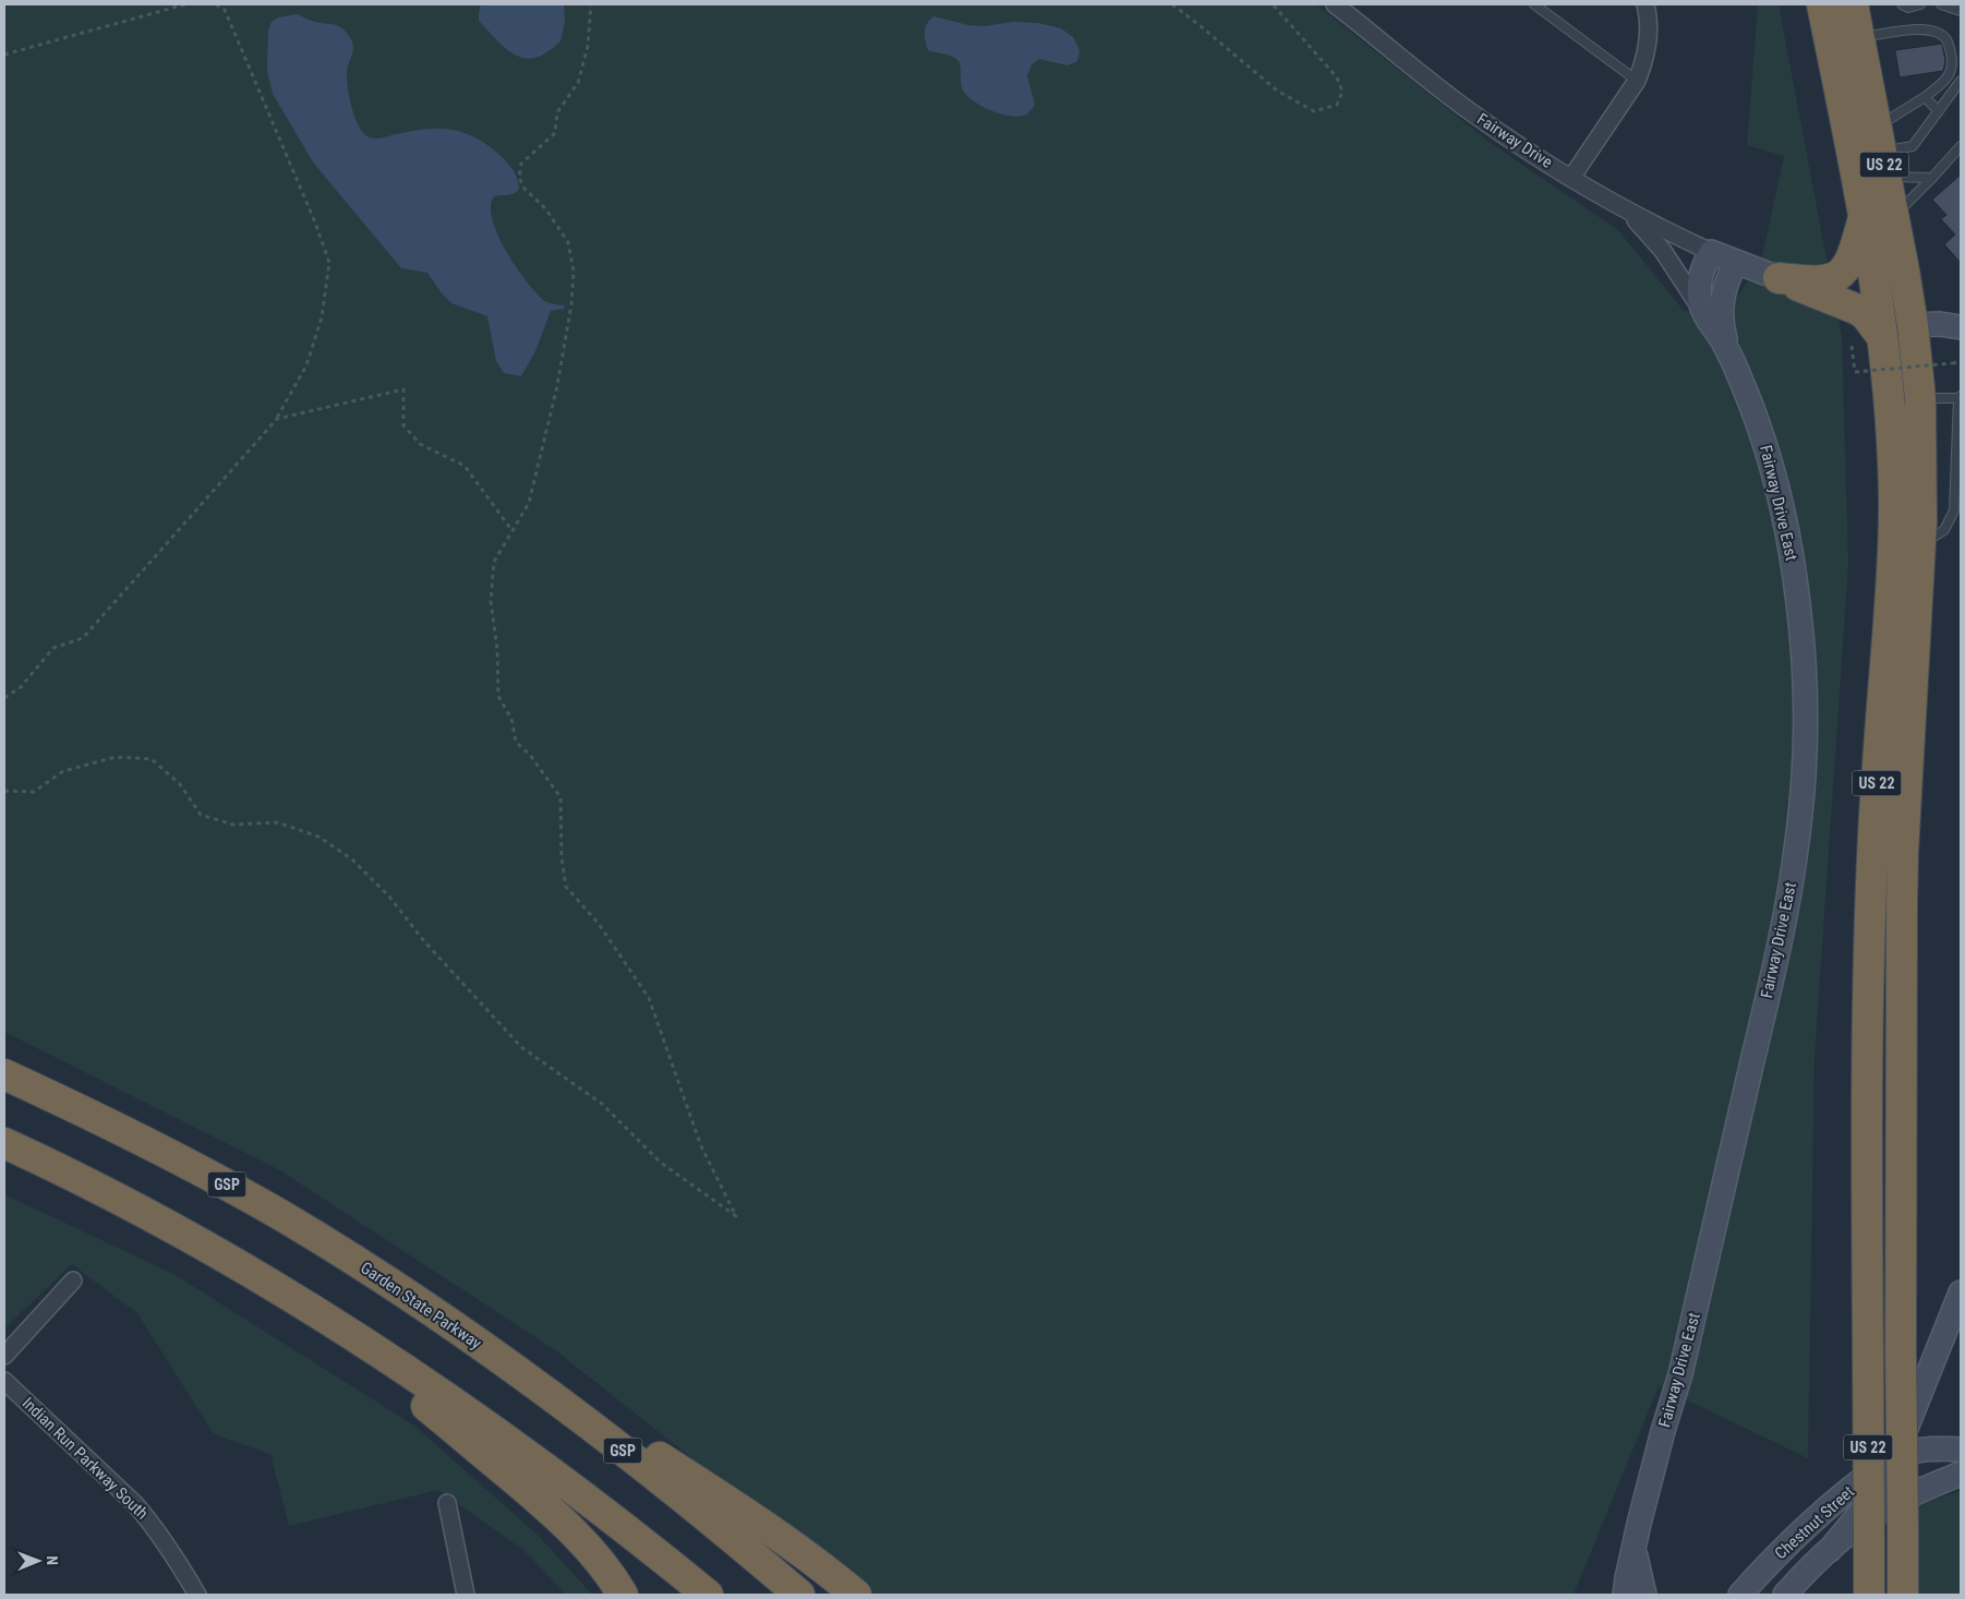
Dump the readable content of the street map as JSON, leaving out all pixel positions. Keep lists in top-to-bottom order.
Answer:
{
  "streets": {
    "highway": ["US 22", "GSP", "Garden State Parkway"],
    "street": [
      "Fairway Drive",
      "Fairway Drive East",
      "Indian Run Parkway South",
      "Chestnut Street"
    ]
  },
  "crossings": [
    ["Fairway Drive", "Fairway Drive East"]
  ],
  "north": "right"
}
